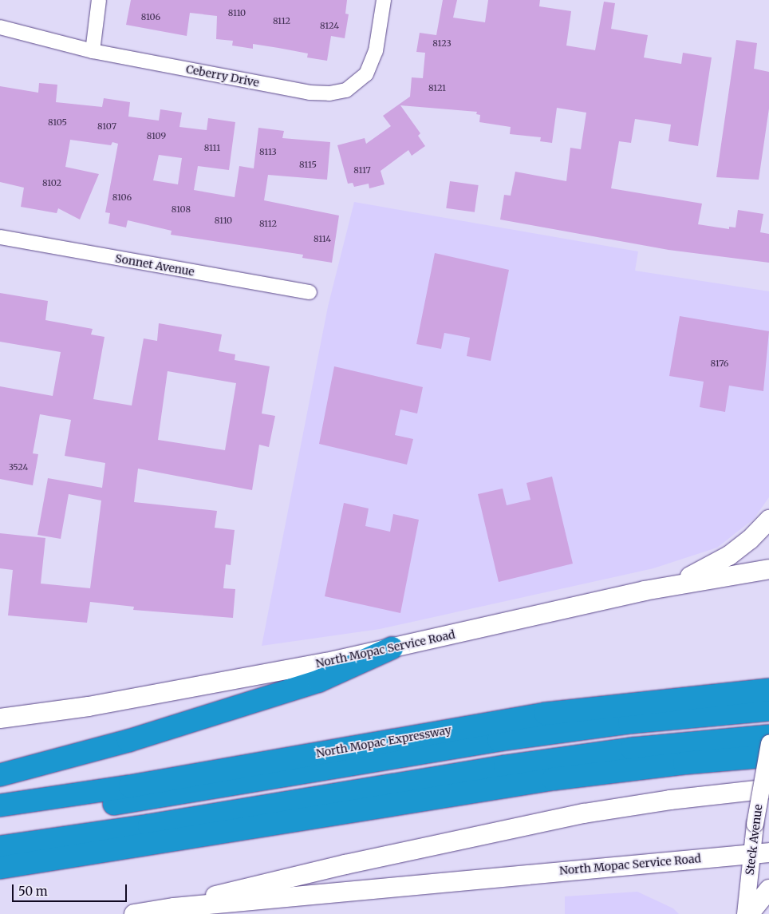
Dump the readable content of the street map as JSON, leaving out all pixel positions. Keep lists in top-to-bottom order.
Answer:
{
  "streets": {
    "highway": ["North Mopac Expressway"],
    "main road": ["North Mopac Service Road"],
    "street": ["Ceberry Drive", "Sonnet Avenue", "Steck Avenue"]
  },
  "crossings": [
    ["North Mopac Service Road", "Steck Avenue"]
  ],
  "house_numbers": [
    "8110",
    "8106",
    "8112",
    "8124",
    "8123",
    "8121",
    "8105",
    "8107",
    "8109",
    "8111",
    "8113",
    "8115",
    "8117",
    "8102",
    "8106",
    "8108",
    "8110",
    "8112",
    "8114",
    "8176",
    "3524"
  ],
  "scale_bar": "50 m"
}
